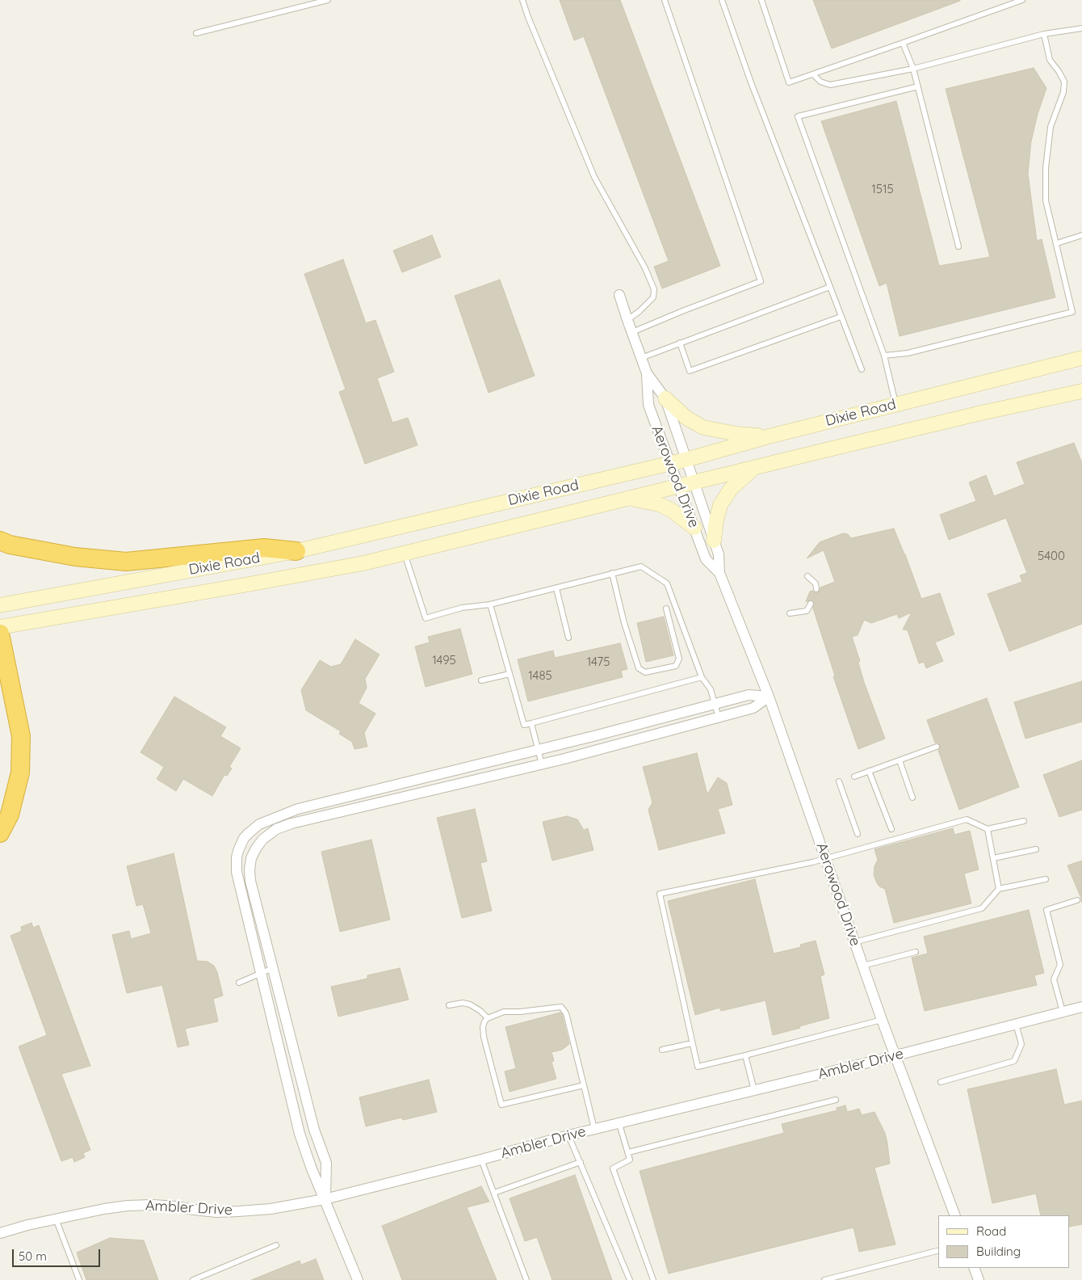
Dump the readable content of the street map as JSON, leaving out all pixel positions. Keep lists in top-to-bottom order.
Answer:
{
  "streets": {
    "main road": ["Dixie Road"],
    "street": ["Aerowood Drive", "Ambler Drive"]
  },
  "crossings": [
    ["Dixie Road", "Aerowood Drive"],
    ["Aerowood Drive", "Ambler Drive"]
  ],
  "house_numbers": [
    "1515",
    "5400",
    "1495",
    "1475",
    "1485"
  ],
  "legend": ["Road", "Building"],
  "scale_bar": "50 m"
}
